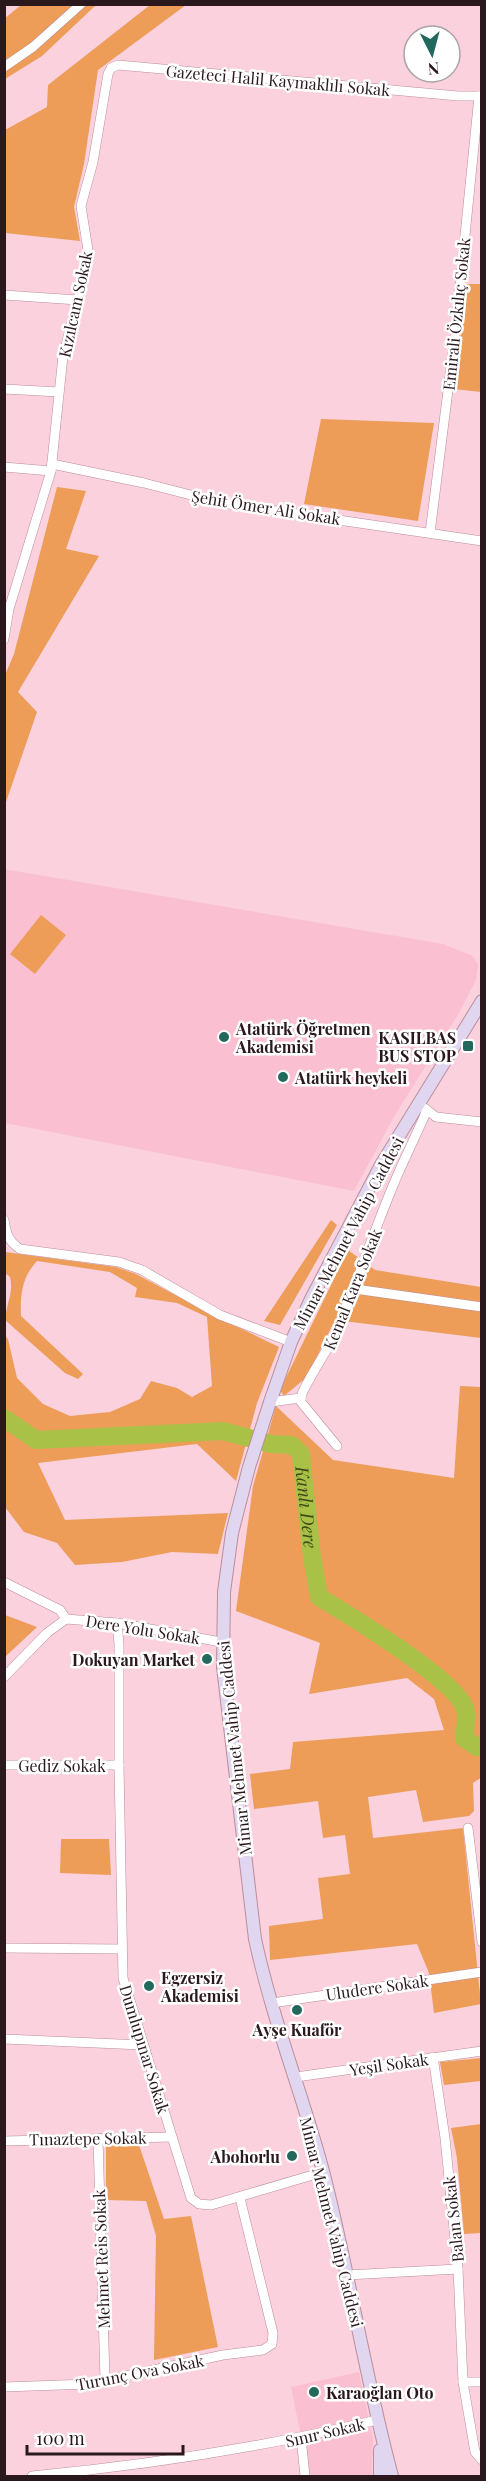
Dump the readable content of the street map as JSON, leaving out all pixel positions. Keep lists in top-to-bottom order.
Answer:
{
  "streets": {
    "main road": ["Mimar Mehmet Vahip Caddesi"],
    "street": [
      "Gazeteci Halil Kaymaklılı Sokak",
      "Kızılcam Sokak",
      "Emirali Özkılıç Sokak",
      "Şehit Ömer Ali Sokak",
      "Kemal Kara Sokak",
      "Dere Yolu Sokak",
      "Gediz Sokak",
      "Uludere Sokak",
      "Dumlupınar Sokak",
      "Yeşil Sokak",
      "Tınaztepe Sokak",
      "Balan Sokak",
      "Mehmet Reis Sokak",
      "Turunç Ova Sokak",
      "Sınır Sokak"
    ]
  },
  "crossings": [
    ["Gazeteci Halil Kaymaklılı Sokak", "Kızılcam Sokak"],
    ["Gazeteci Halil Kaymaklılı Sokak", "Emirali Özkılıç Sokak"],
    ["Kızılcam Sokak", "Şehit Ömer Ali Sokak"],
    ["Emirali Özkılıç Sokak", "Şehit Ömer Ali Sokak"],
    ["Mimar Mehmet Vahip Caddesi", "Kemal Kara Sokak"],
    ["Mimar Mehmet Vahip Caddesi", "Dere Yolu Sokak"],
    ["Mimar Mehmet Vahip Caddesi", "Uludere Sokak"],
    ["Mimar Mehmet Vahip Caddesi", "Yeşil Sokak"],
    ["Mimar Mehmet Vahip Caddesi", "Sınır Sokak"],
    ["Dere Yolu Sokak", "Dumlupınar Sokak"],
    ["Gediz Sokak", "Dumlupınar Sokak"],
    ["Dumlupınar Sokak", "Tınaztepe Sokak"],
    ["Dumlupınar Sokak", "Turunç Ova Sokak"],
    ["Yeşil Sokak", "Balan Sokak"],
    ["Tınaztepe Sokak", "Mehmet Reis Sokak"],
    ["Mehmet Reis Sokak", "Turunç Ova Sokak"]
  ],
  "water": ["Kanlı Dere"],
  "places": {
    "other": [
      "Atatürk Öğretmen Akademisi",
      "Atatürk heykeli",
      "Dokuyan Market",
      "Egzersiz Akademisi",
      "Ayşe Kuaför",
      "Abohorlu",
      "Karaoğlan Oto"
    ],
    "transit": ["KASILBAS BUS STOP"]
  },
  "scale_bar": "100 m",
  "north": "bottom"
}
